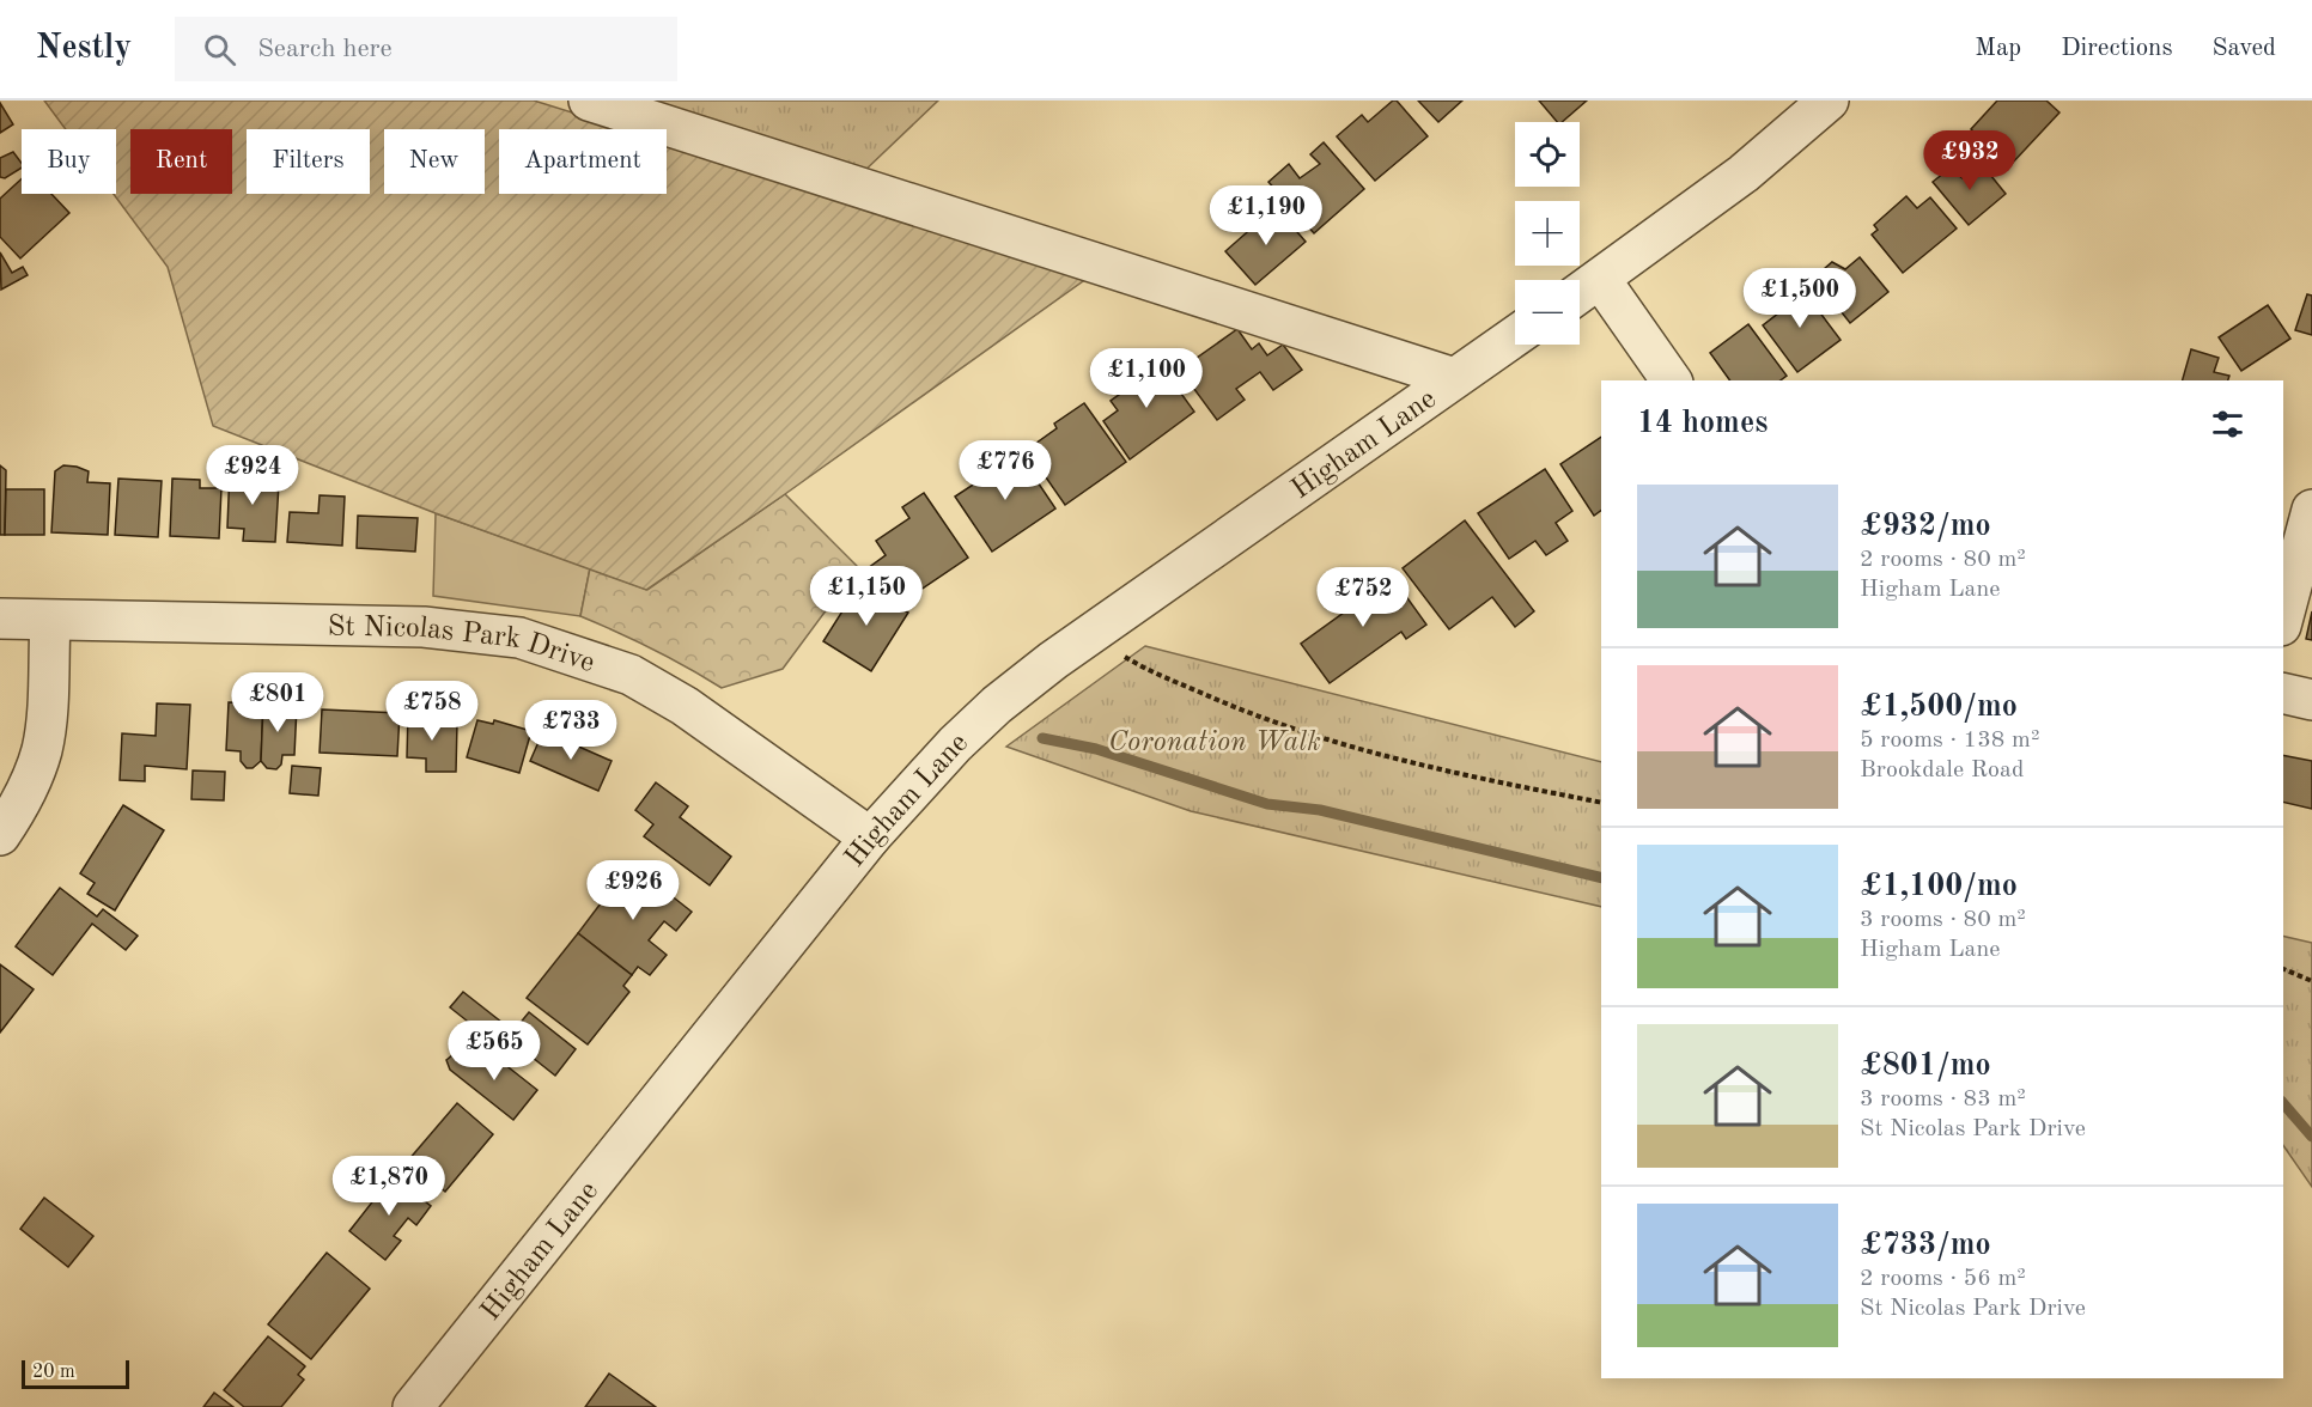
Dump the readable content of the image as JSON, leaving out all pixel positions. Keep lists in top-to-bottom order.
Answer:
{
  "streets": {
    "street": ["Higham Lane", "St Nicolas Park Drive"]
  },
  "crossings": [
    ["Higham Lane", "St Nicolas Park Drive"]
  ],
  "parks": ["Coronation Walk"],
  "scale_bar": "20 m",
  "page": {
    "header": "Nestly",
    "search": "Search here",
    "nav": ["Map", "Directions", "Saved"],
    "map_buttons": ["+", "−"],
    "chip": [
      "Buy",
      "Rent",
      "Filters",
      "New",
      "Apartment"
    ],
    "price": [
      "£932",
      "£1,190",
      "£1,500",
      "£1,100",
      "£776",
      "£924",
      "£1,150",
      "£752",
      "£801",
      "£758",
      "£733",
      "£926",
      "£565",
      "£1,870"
    ],
    "heading": "14 homes",
    "list": [
      {
        "name": "£932/mo",
        "note": "2 rooms · 80 m² · Higham Lane"
      },
      {
        "name": "£1,500/mo",
        "note": "5 rooms · 138 m² · Brookdale Road"
      },
      {
        "name": "£1,100/mo",
        "note": "3 rooms · 80 m² · Higham Lane"
      },
      {
        "name": "£801/mo",
        "note": "3 rooms · 83 m² · St Nicolas Park Drive"
      },
      {
        "name": "£733/mo",
        "note": "2 rooms · 56 m² · St Nicolas Park Drive"
      }
    ],
    "scale": "20 m"
  }
}
